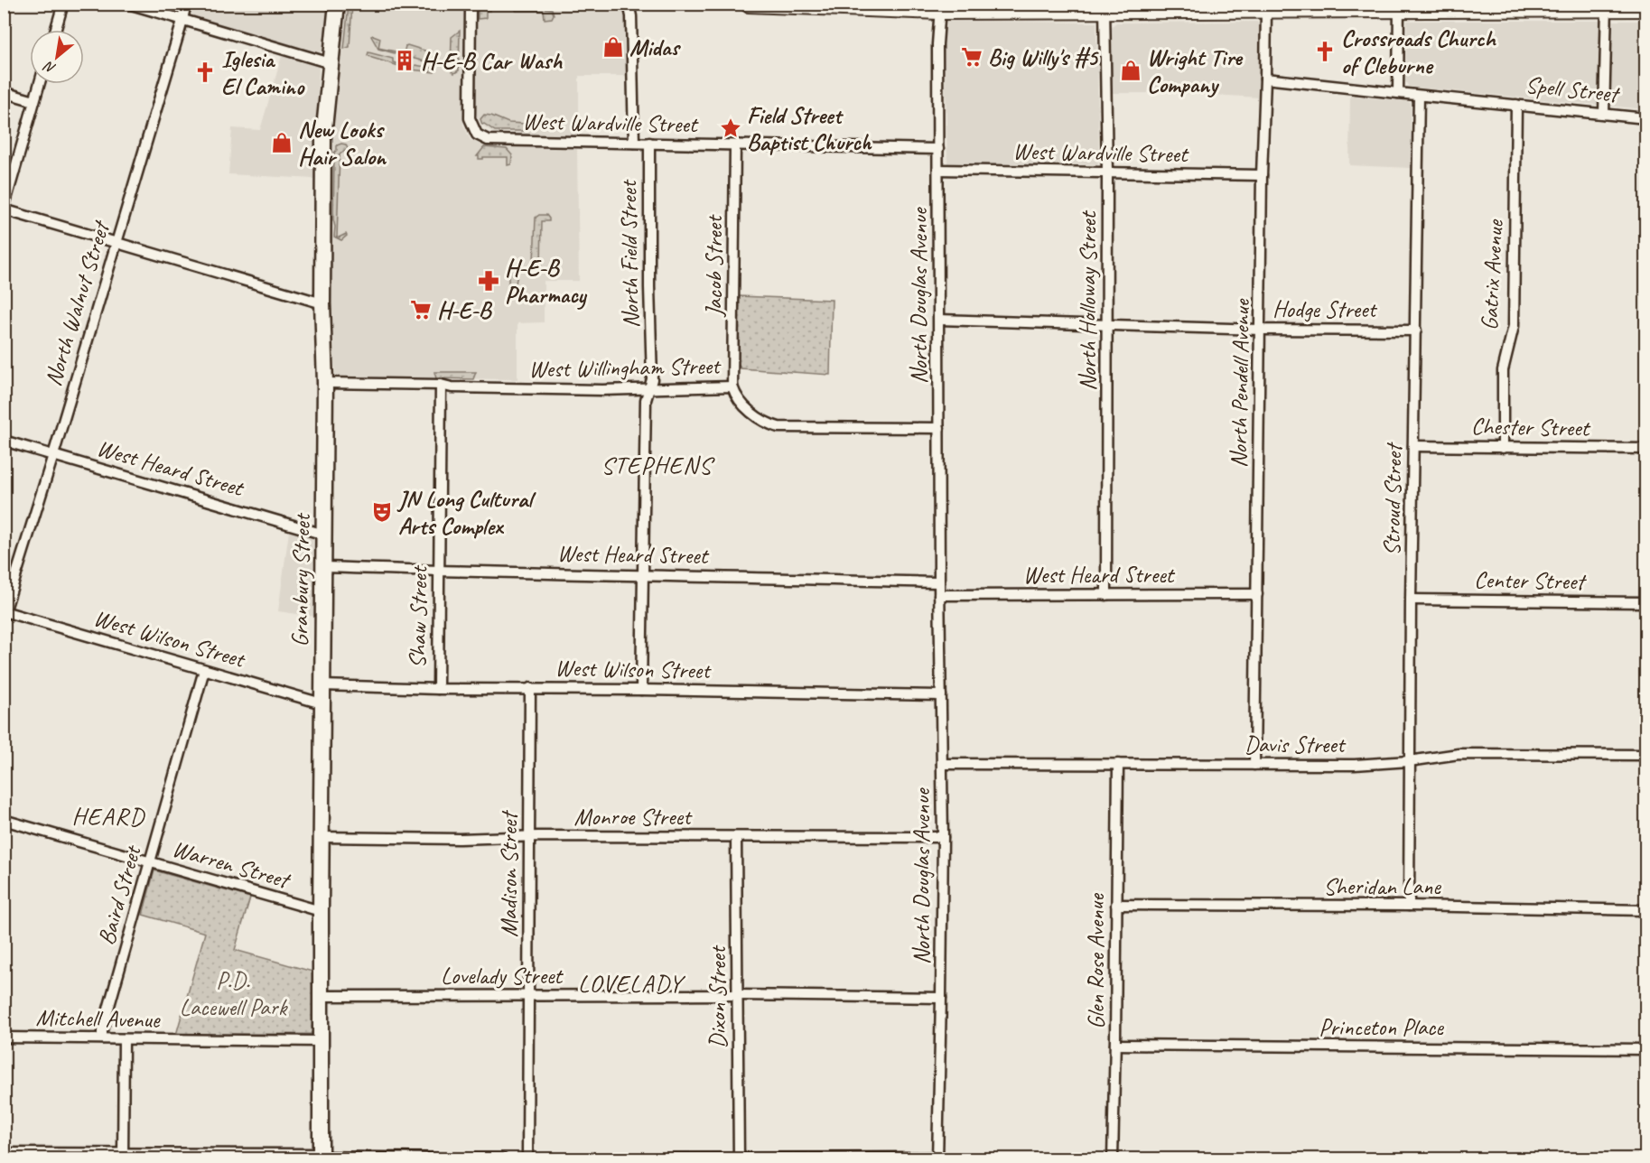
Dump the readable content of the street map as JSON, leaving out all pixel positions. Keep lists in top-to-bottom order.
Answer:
{
  "streets": {
    "street": [
      "Spell Street",
      "West Wardville Street",
      "North Field Street",
      "Jacob Street",
      "Gatrix Avenue",
      "North Douglas Avenue",
      "North Holloway Street",
      "North Walnut Street",
      "Hodge Street",
      "West Willingham Street",
      "North Pendell Avenue",
      "Chester Street",
      "West Heard Street",
      "Stroud Street",
      "Granbury Street",
      "Center Street",
      "Shaw Street",
      "West Wilson Street",
      "Davis Street",
      "Monroe Street",
      "Warren Street",
      "Madison Street",
      "Sheridan Lane",
      "Baird Street",
      "Glen Rose Avenue",
      "Lovelady Street",
      "Dixon Street",
      "Mitchell Avenue",
      "Princeton Place"
    ]
  },
  "crossings": [
    ["Spell Street", "Gatrix Avenue"],
    ["Spell Street", "North Pendell Avenue"],
    ["Spell Street", "Stroud Street"],
    ["West Wardville Street", "North Field Street"],
    ["West Wardville Street", "Jacob Street"],
    ["West Wardville Street", "North Douglas Avenue"],
    ["West Wardville Street", "North Holloway Street"],
    ["West Wardville Street", "North Pendell Avenue"],
    ["North Field Street", "West Willingham Street"],
    ["North Field Street", "West Heard Street"],
    ["North Field Street", "West Wilson Street"],
    ["Jacob Street", "West Willingham Street"],
    ["Gatrix Avenue", "Chester Street"],
    ["North Douglas Avenue", "Hodge Street"],
    ["North Douglas Avenue", "West Willingham Street"],
    ["North Douglas Avenue", "West Heard Street"],
    ["North Douglas Avenue", "West Wilson Street"],
    ["North Douglas Avenue", "Davis Street"],
    ["North Douglas Avenue", "Monroe Street"],
    ["North Douglas Avenue", "Lovelady Street"],
    ["North Holloway Street", "Hodge Street"],
    ["North Holloway Street", "West Heard Street"],
    ["North Walnut Street", "West Heard Street"],
    ["North Walnut Street", "West Wilson Street"],
    ["Hodge Street", "North Pendell Avenue"],
    ["Hodge Street", "Stroud Street"],
    ["West Willingham Street", "Granbury Street"],
    ["West Willingham Street", "Shaw Street"],
    ["North Pendell Avenue", "West Heard Street"],
    ["North Pendell Avenue", "Davis Street"],
    ["Chester Street", "Stroud Street"],
    ["West Heard Street", "Granbury Street"],
    ["West Heard Street", "Shaw Street"],
    ["Stroud Street", "Center Street"],
    ["Stroud Street", "Davis Street"],
    ["Stroud Street", "Sheridan Lane"],
    ["Granbury Street", "West Wilson Street"],
    ["Granbury Street", "Monroe Street"],
    ["Granbury Street", "Warren Street"],
    ["Granbury Street", "Lovelady Street"],
    ["Granbury Street", "Mitchell Avenue"],
    ["Shaw Street", "West Wilson Street"],
    ["West Wilson Street", "Madison Street"],
    ["West Wilson Street", "Baird Street"],
    ["Davis Street", "Glen Rose Avenue"],
    ["Monroe Street", "Madison Street"],
    ["Monroe Street", "Dixon Street"],
    ["Warren Street", "Baird Street"],
    ["Madison Street", "Lovelady Street"],
    ["Sheridan Lane", "Glen Rose Avenue"],
    ["Baird Street", "Mitchell Avenue"],
    ["Glen Rose Avenue", "Princeton Place"],
    ["Lovelady Street", "Dixon Street"]
  ],
  "districts": ["STEPHENS", "HEARD", "LOVELADY"],
  "parks": ["P.D. Lacewell Park"],
  "places": {
    "shop": ["Midas", "Wright Tire Company", "New Looks Hair Salon"],
    "church": ["Crossroads Church of Cleburne", "Iglesia El Camino"],
    "supermarket": ["Big Willy's #5", "H-E-B"],
    "building": ["H-E-B Car Wash"],
    "place": ["Field Street Baptist Church"],
    "pharmacy": ["H-E-B Pharmacy"],
    "theatre": ["JN Long Cultural Arts Complex"]
  },
  "north": "bottom left"
}
